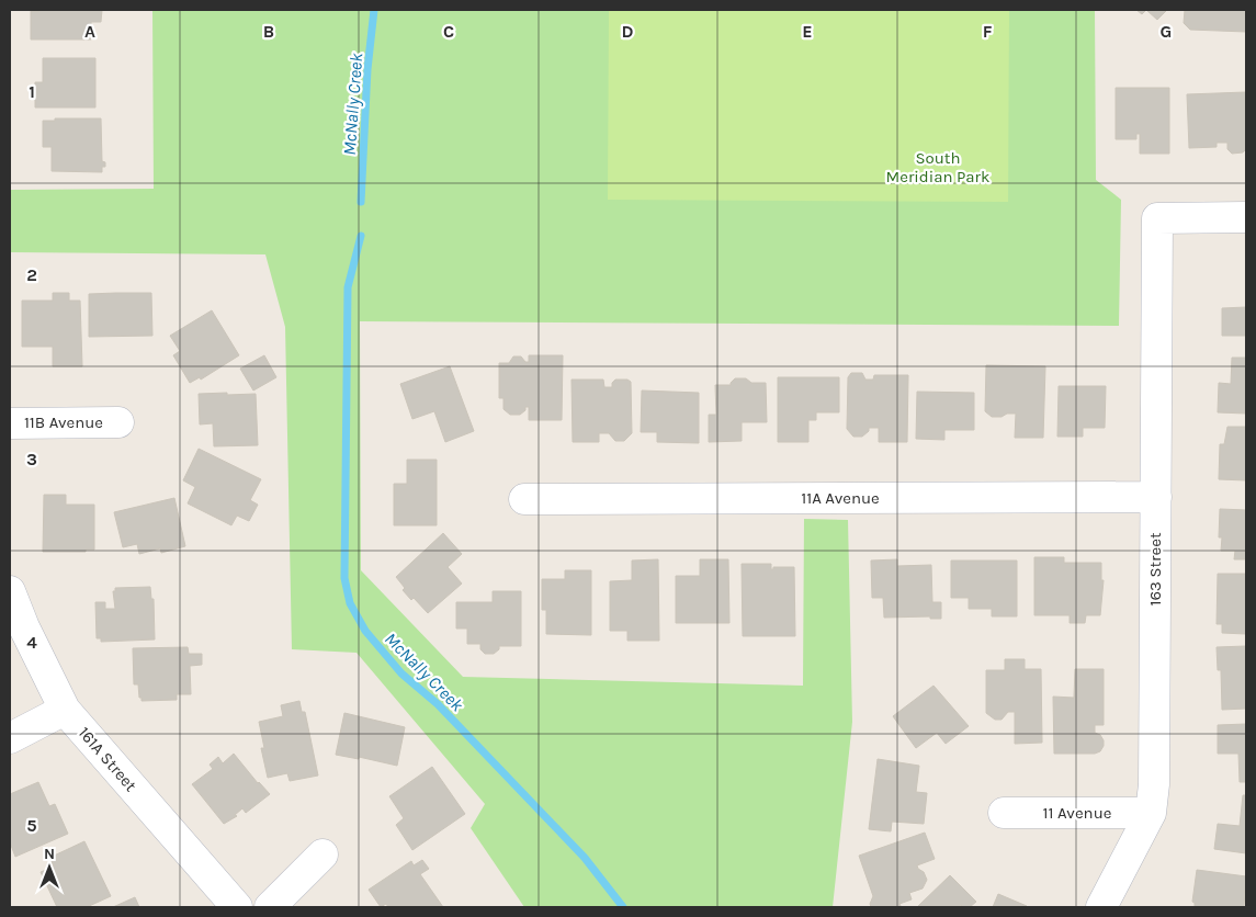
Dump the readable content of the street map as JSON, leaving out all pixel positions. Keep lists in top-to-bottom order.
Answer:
{
  "streets": {
    "street": [
      "11B Avenue",
      "11A Avenue",
      "163 Street",
      "161A Street",
      "11 Avenue"
    ]
  },
  "crossings": [
    ["11A Avenue", "163 Street"],
    ["163 Street", "11 Avenue"]
  ],
  "water": ["McNally Creek"],
  "parks": ["South Meridian Park"],
  "north": "top",
  "grid": {
    "columns": [
      "A",
      "B",
      "C",
      "D",
      "E",
      "F",
      "G"
    ],
    "rows": [
      "1",
      "2",
      "3",
      "4",
      "5"
    ]
  }
}
